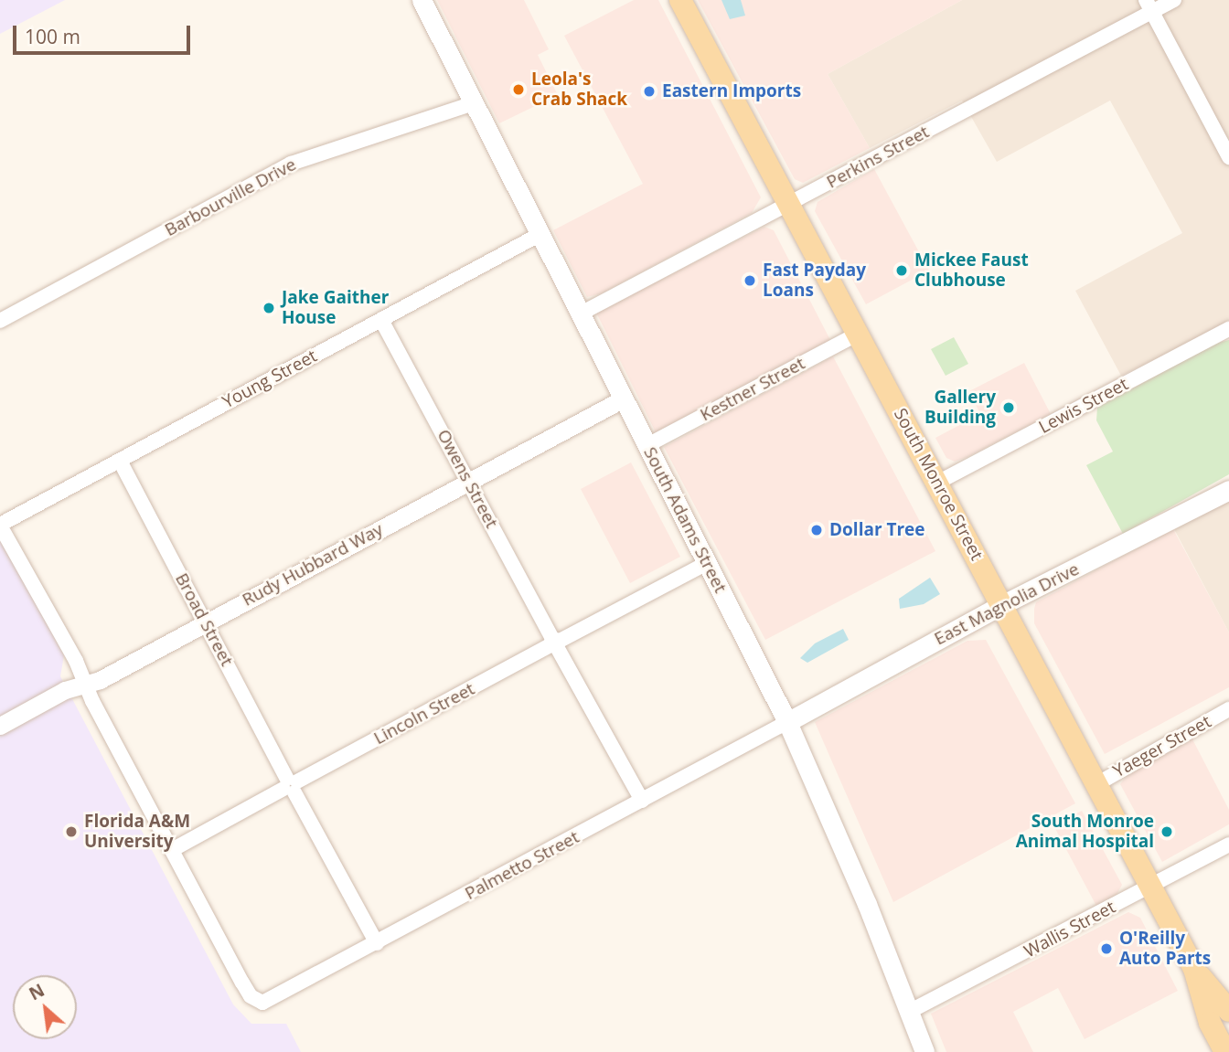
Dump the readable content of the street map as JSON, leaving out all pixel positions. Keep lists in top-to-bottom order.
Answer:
{
  "streets": {
    "main road": ["South Monroe Street", "South Adams Street", "East Magnolia Drive"],
    "street": [
      "Perkins Street",
      "Barbourville Drive",
      "Young Street",
      "Kestner Street",
      "Lewis Street",
      "Owens Street",
      "Rudy Hubbard Way",
      "Broad Street",
      "Lincoln Street",
      "Yaeger Street",
      "Palmetto Street",
      "Wallis Street"
    ]
  },
  "crossings": [
    ["Perkins Street", "South Monroe Street"],
    ["Perkins Street", "South Adams Street"],
    ["Barbourville Drive", "South Adams Street"],
    ["Young Street", "Owens Street"],
    ["Young Street", "South Adams Street"],
    ["Young Street", "Broad Street"],
    ["Kestner Street", "South Monroe Street"],
    ["Kestner Street", "South Adams Street"],
    ["Lewis Street", "South Monroe Street"],
    ["Owens Street", "Rudy Hubbard Way"],
    ["Owens Street", "Lincoln Street"],
    ["Owens Street", "Palmetto Street"],
    ["South Monroe Street", "East Magnolia Drive"],
    ["South Monroe Street", "Yaeger Street"],
    ["South Monroe Street", "Wallis Street"],
    ["South Adams Street", "Rudy Hubbard Way"],
    ["South Adams Street", "East Magnolia Drive"],
    ["South Adams Street", "Lincoln Street"],
    ["South Adams Street", "Palmetto Street"],
    ["South Adams Street", "Wallis Street"],
    ["Rudy Hubbard Way", "Broad Street"],
    ["East Magnolia Drive", "Palmetto Street"],
    ["Broad Street", "Lincoln Street"],
    ["Broad Street", "Palmetto Street"],
    ["Lincoln Street", "Palmetto Street"]
  ],
  "places": [
    "Leola's Crab Shack",
    "Eastern Imports",
    "Mickee Faust Clubhouse",
    "Fast Payday Loans",
    "Jake Gaither House",
    "Gallery Building",
    "Dollar Tree",
    "Florida A&M University",
    "South Monroe Animal Hospital",
    "O'Reilly Auto Parts"
  ],
  "scale_bar": "100 m",
  "north": "top left"
}
